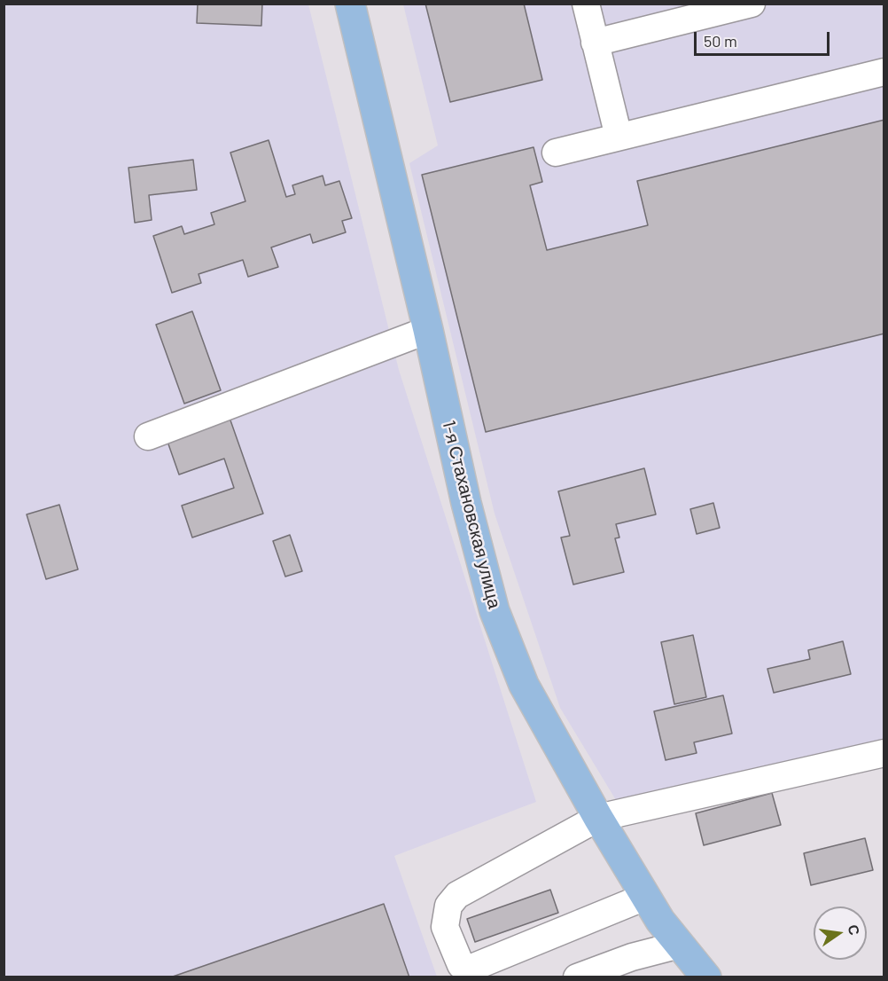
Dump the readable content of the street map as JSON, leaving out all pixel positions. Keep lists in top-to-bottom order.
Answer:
{
  "streets": {
    "main road": ["1-я Стахановская улица"]
  },
  "scale_bar": "50 m",
  "north": "right"
}
